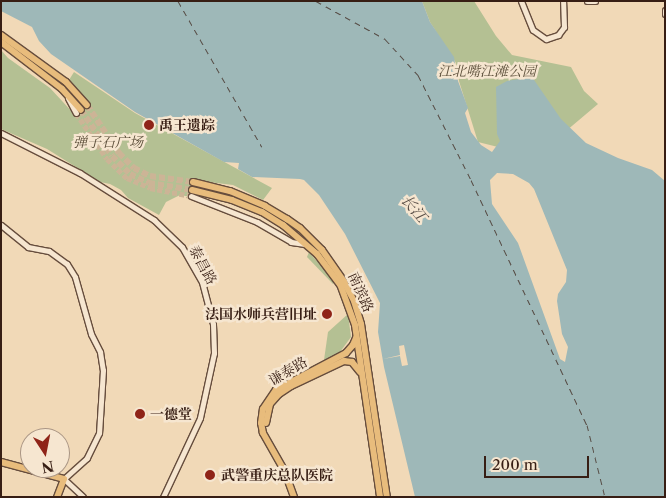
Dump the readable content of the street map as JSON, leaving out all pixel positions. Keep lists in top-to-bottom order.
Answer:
{
  "streets": {
    "main road": ["南滨路", "谦泰路"],
    "street": ["泰昌路"]
  },
  "crossings": [
    ["南滨路", "谦泰路"]
  ],
  "water": ["长江"],
  "parks": ["江北嘴江滩公园", "弹子石广场"],
  "places": [
    "禹王遗踪",
    "法国水师兵营旧址",
    "一德堂",
    "武警重庆总队医院"
  ],
  "scale_bar": "200 m",
  "north": "bottom"
}
